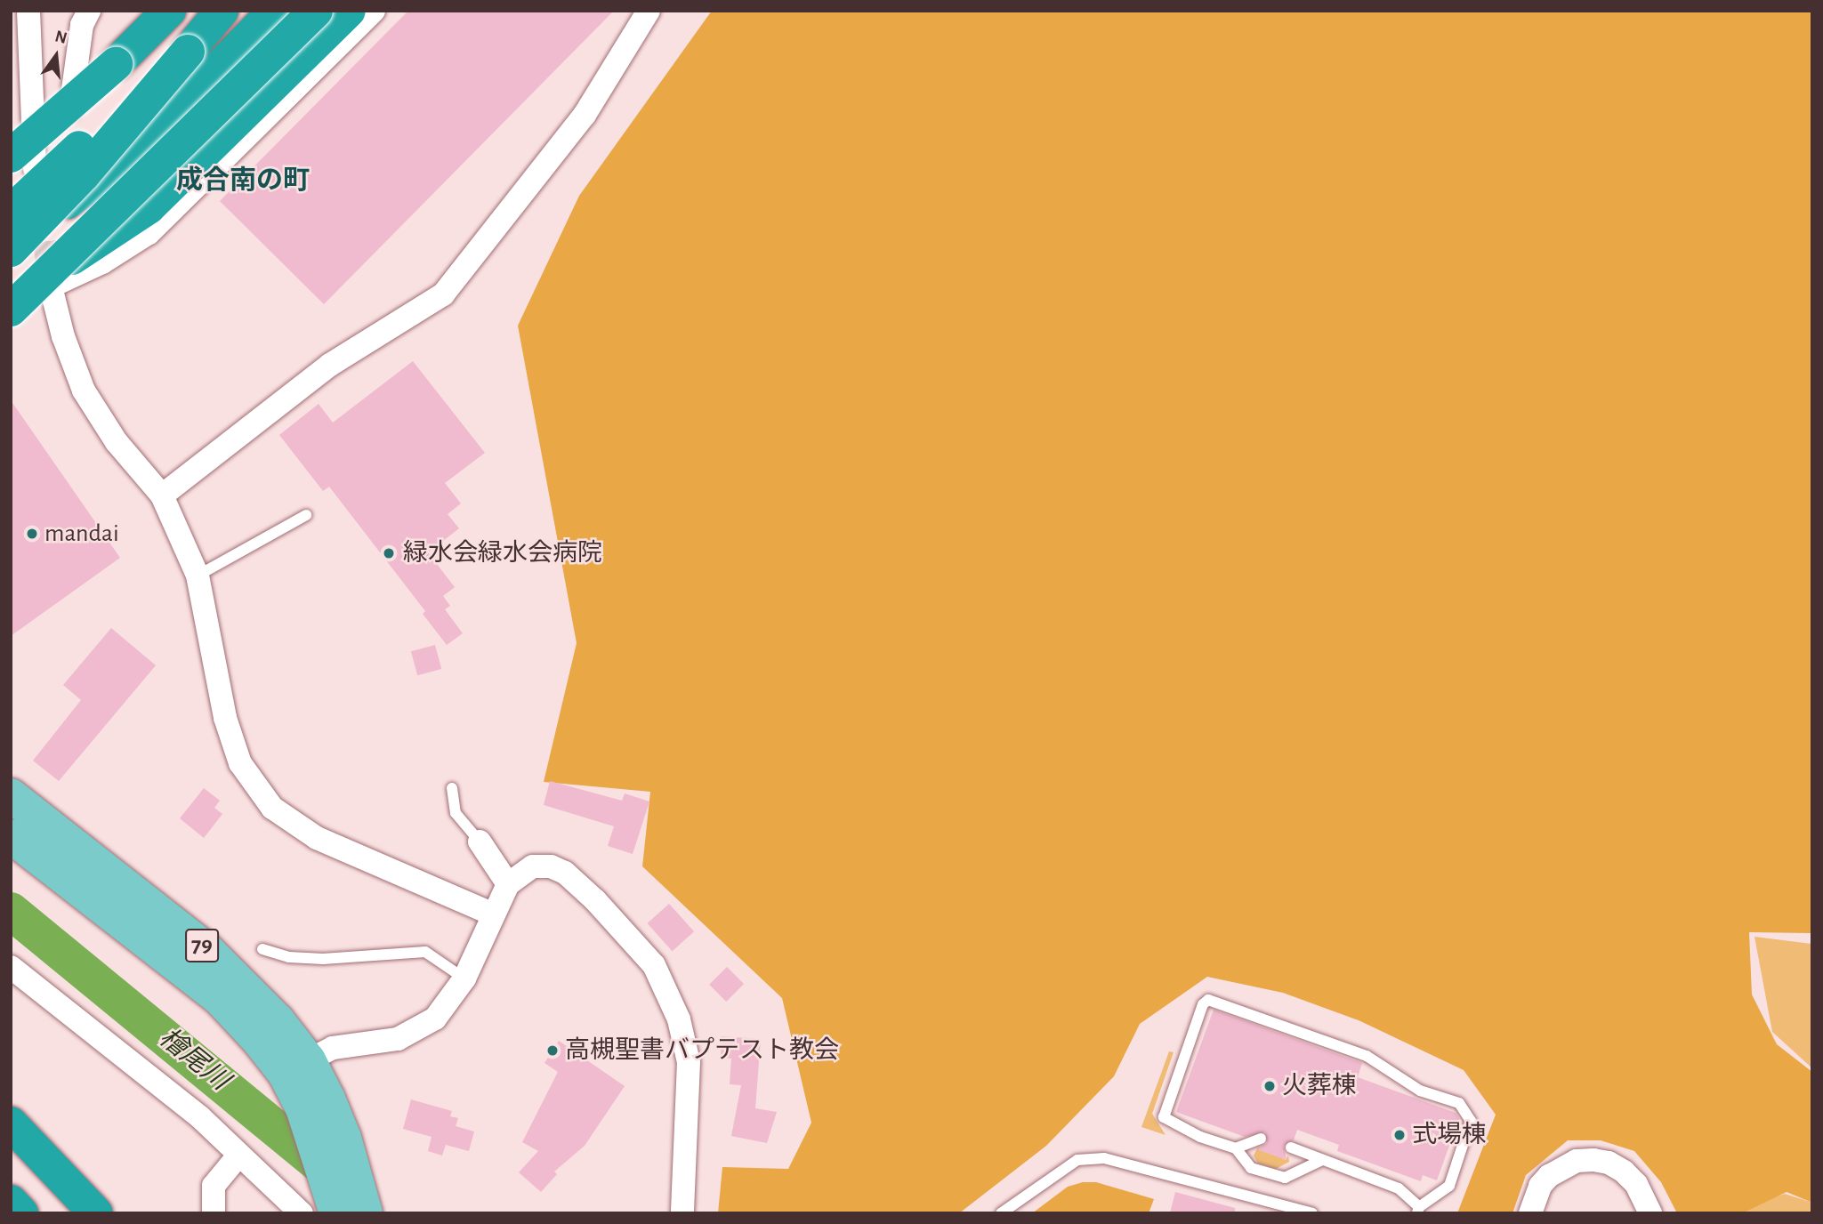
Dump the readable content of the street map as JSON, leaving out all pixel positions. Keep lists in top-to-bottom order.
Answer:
{
  "streets": {
    "main road": ["79"]
  },
  "districts": ["成合南の町"],
  "water": ["檜尾川"],
  "places": [
    "mandai",
    "緑水会緑水会病院",
    "高槻聖書バプテスト教会",
    "火葬棟",
    "式場棟"
  ],
  "north": "top"
}
